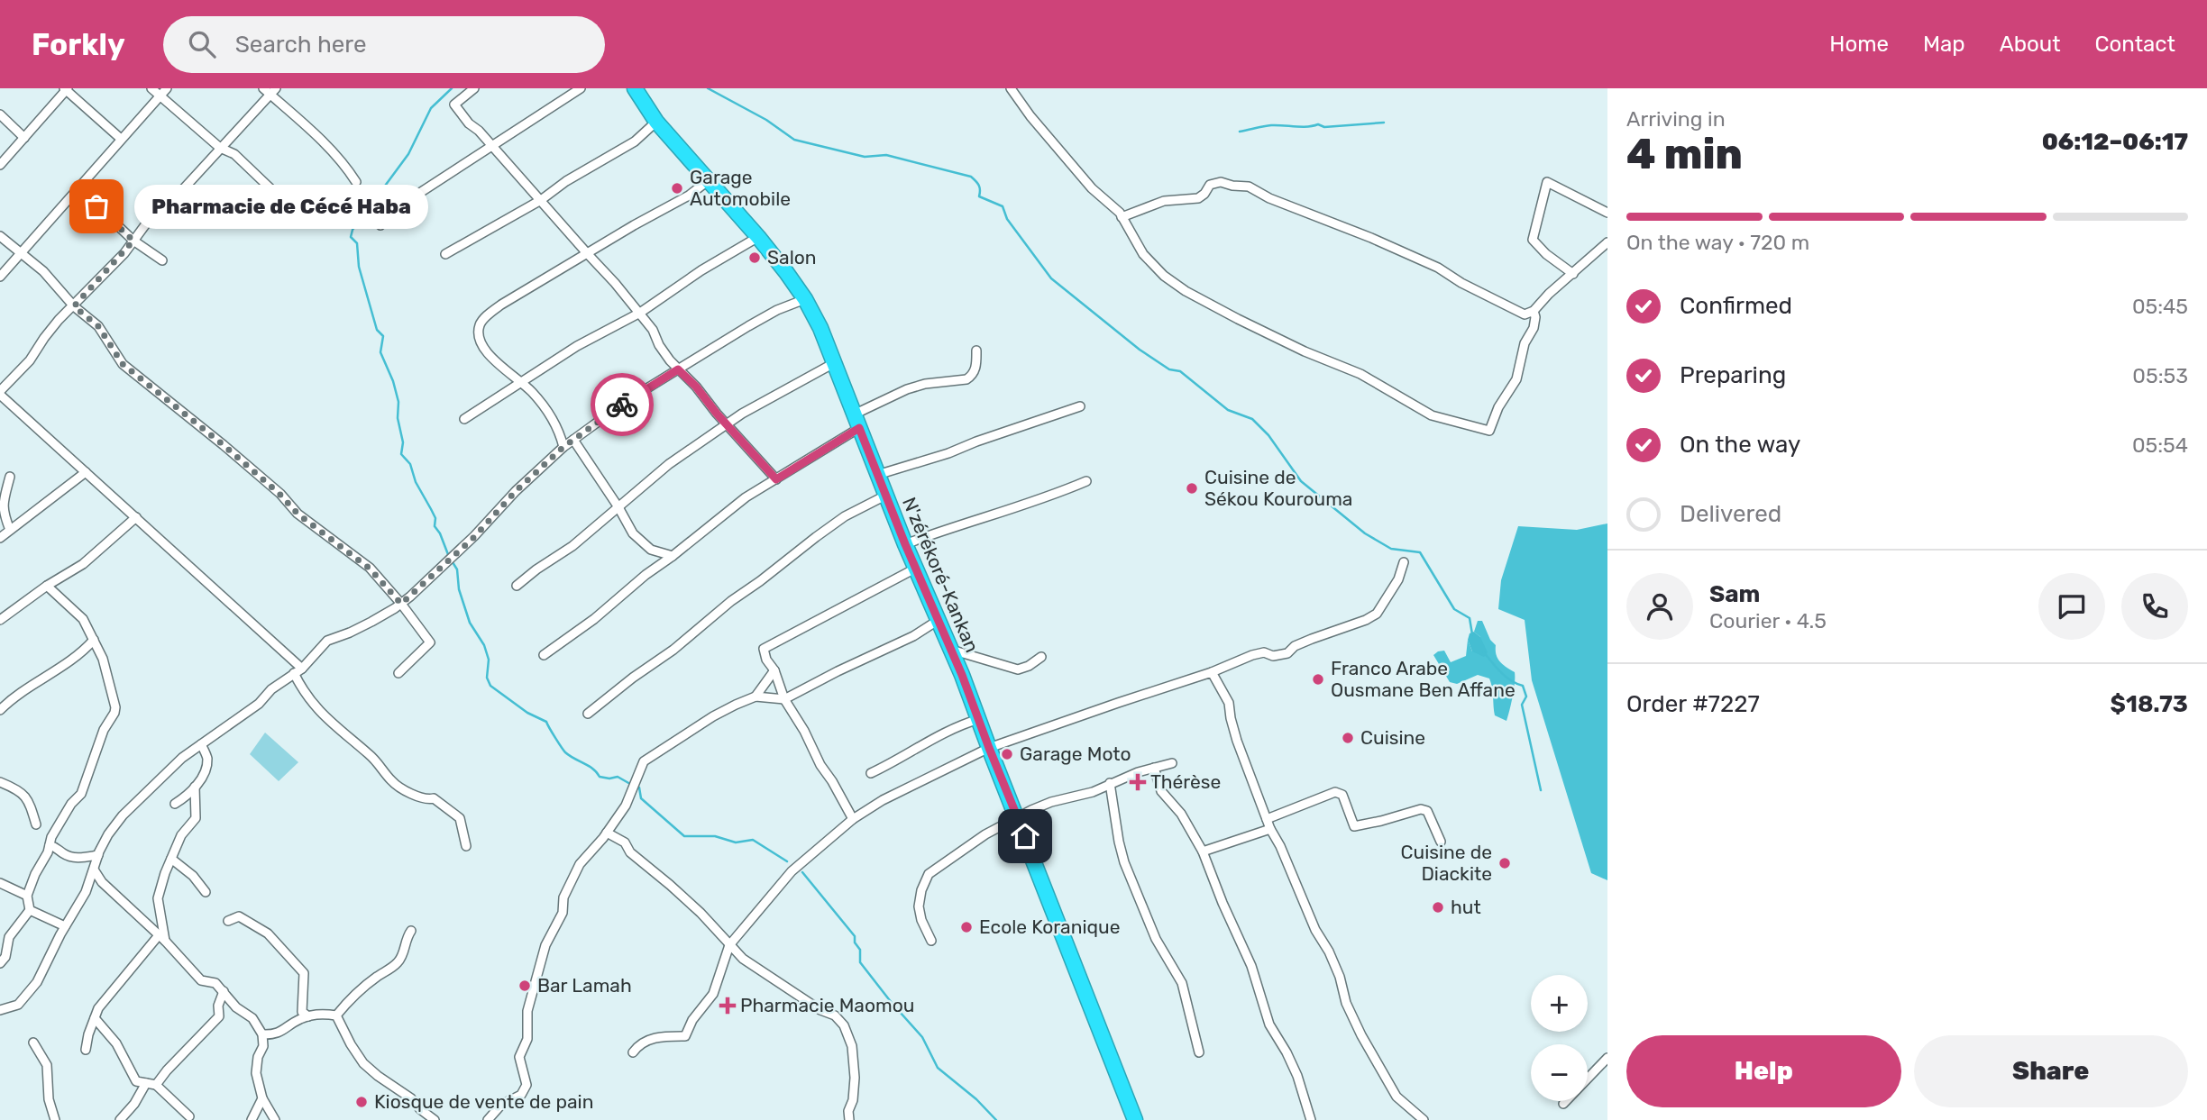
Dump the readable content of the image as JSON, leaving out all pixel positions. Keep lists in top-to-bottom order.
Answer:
{
  "streets": {
    "highway": ["N'zérékoré-Kankan"]
  },
  "places": {
    "other": [
      "Garage Automobile",
      "Pharmacie de Cécé Haba",
      "Salon",
      "Cuisine de Sékou Kourouma",
      "Franco Arabe Ousmane Ben Affane",
      "Cuisine",
      "Garage Moto",
      "Cuisine de Diackite",
      "hut",
      "Ecole Koranique",
      "Bar Lamah",
      "Kiosque de vente de pain"
    ],
    "health": ["Thérèse", "Pharmacie Maomou"]
  },
  "page": {
    "header": "Forkly",
    "search": "Search here",
    "nav": [
      "Home",
      "Map",
      "About",
      "Contact"
    ],
    "heading": ["4 min", "Arriving in", "06:12–06:17"],
    "panel": [
      "Sam",
      "Courier · 4.5",
      "Order #7227",
      "$18.73"
    ],
    "bubble": "Pharmacie de Cécé Haba",
    "bar": "On the way · 720 m",
    "list": [
      ["Confirmed", "05:45"],
      ["Preparing", "05:53"],
      ["On the way", "05:54"],
      "Delivered"
    ],
    "map_buttons": ["+", "−"],
    "buttons": ["Help", "Share"]
  }
}
